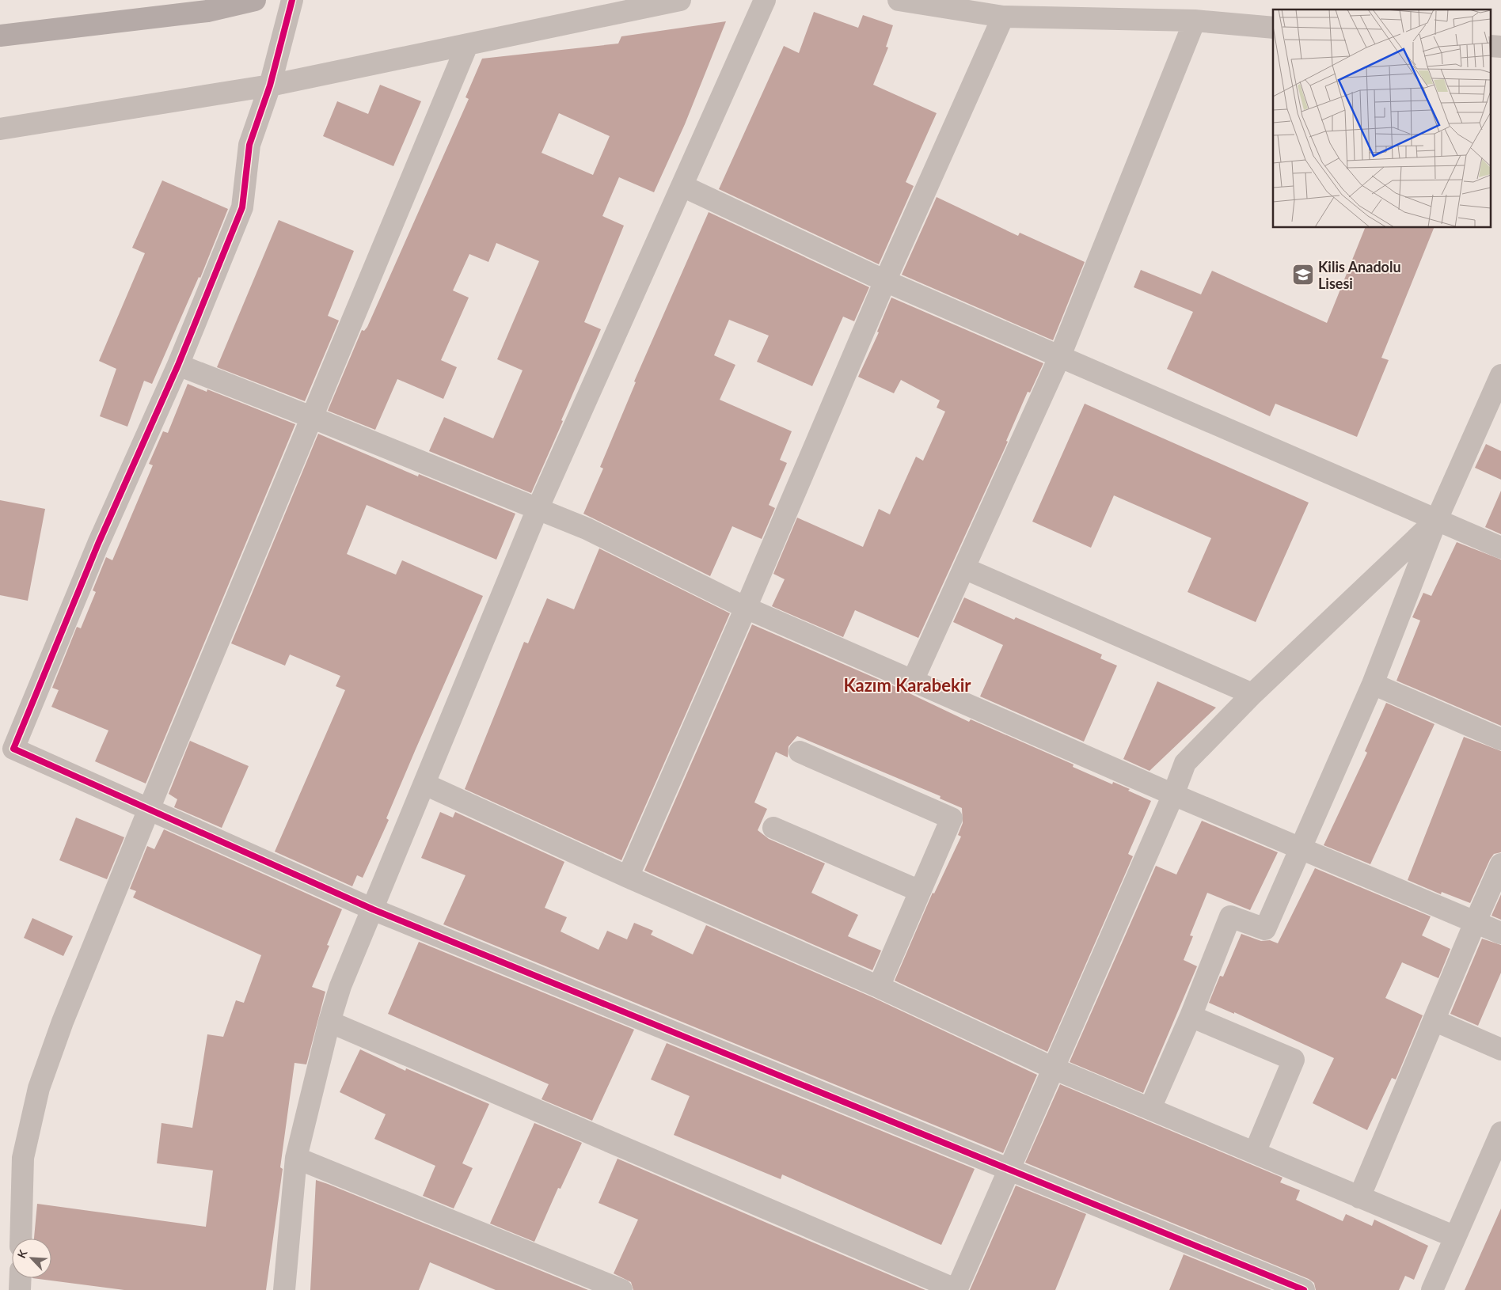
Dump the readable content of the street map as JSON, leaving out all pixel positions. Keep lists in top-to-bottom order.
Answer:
{
  "districts": ["Kazım Karabekir"],
  "places": {
    "school or university": ["Kilis Anadolu Lisesi"]
  },
  "north": "top left"
}
